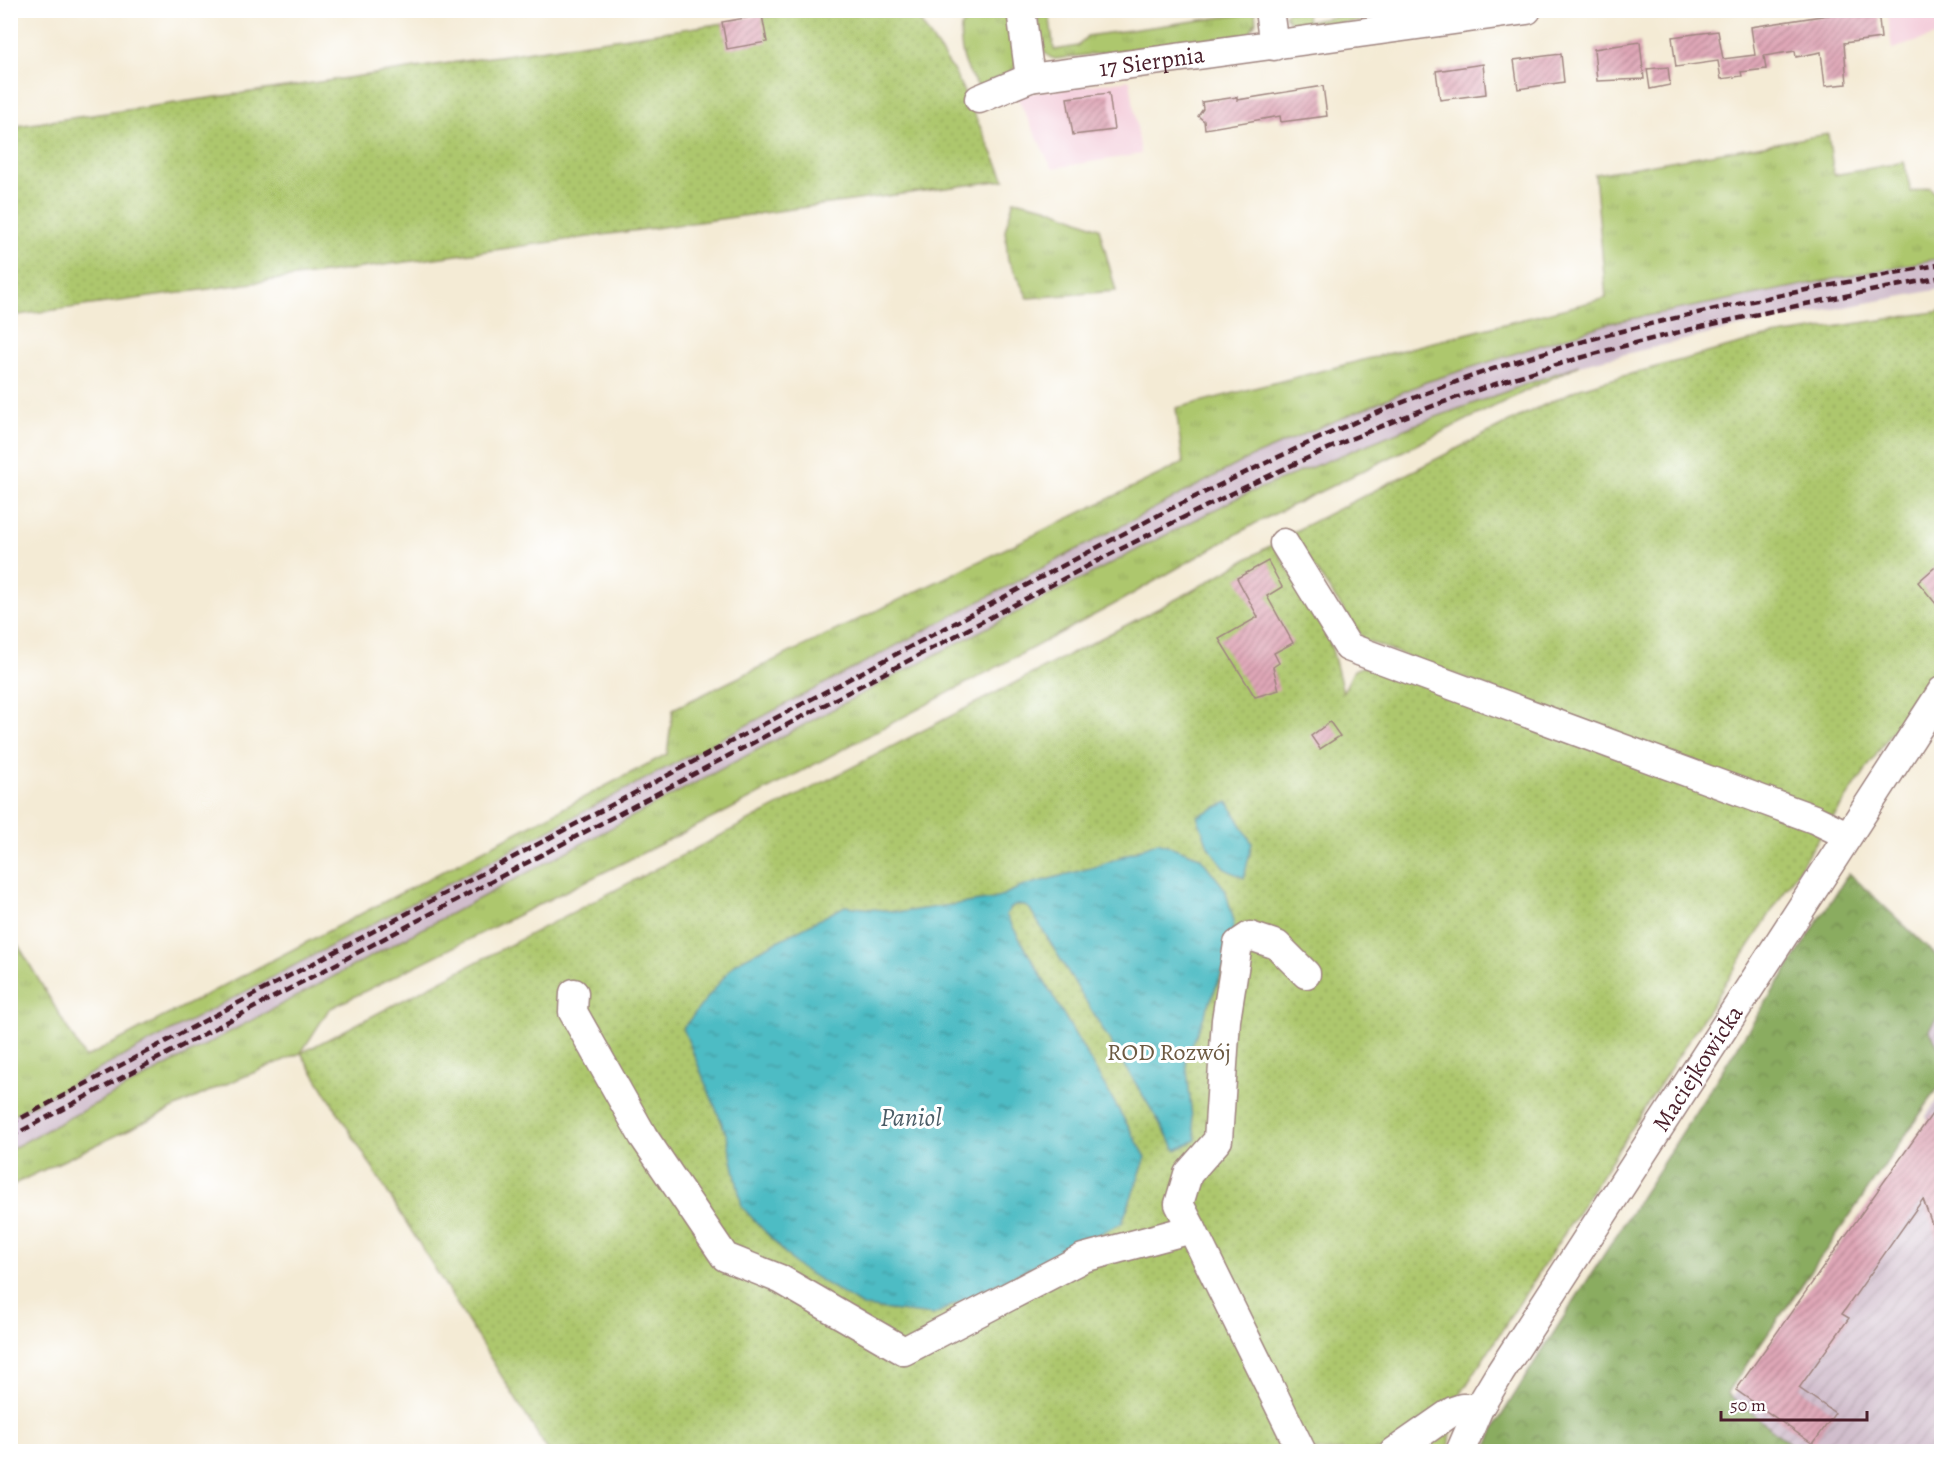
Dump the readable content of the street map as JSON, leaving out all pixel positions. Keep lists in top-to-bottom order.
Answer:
{
  "streets": {
    "street": ["17 Sierpnia", "Maciejkowicka"]
  },
  "water": ["Paniol"],
  "parks": ["ROD Rozwój"],
  "scale_bar": "50 m"
}
